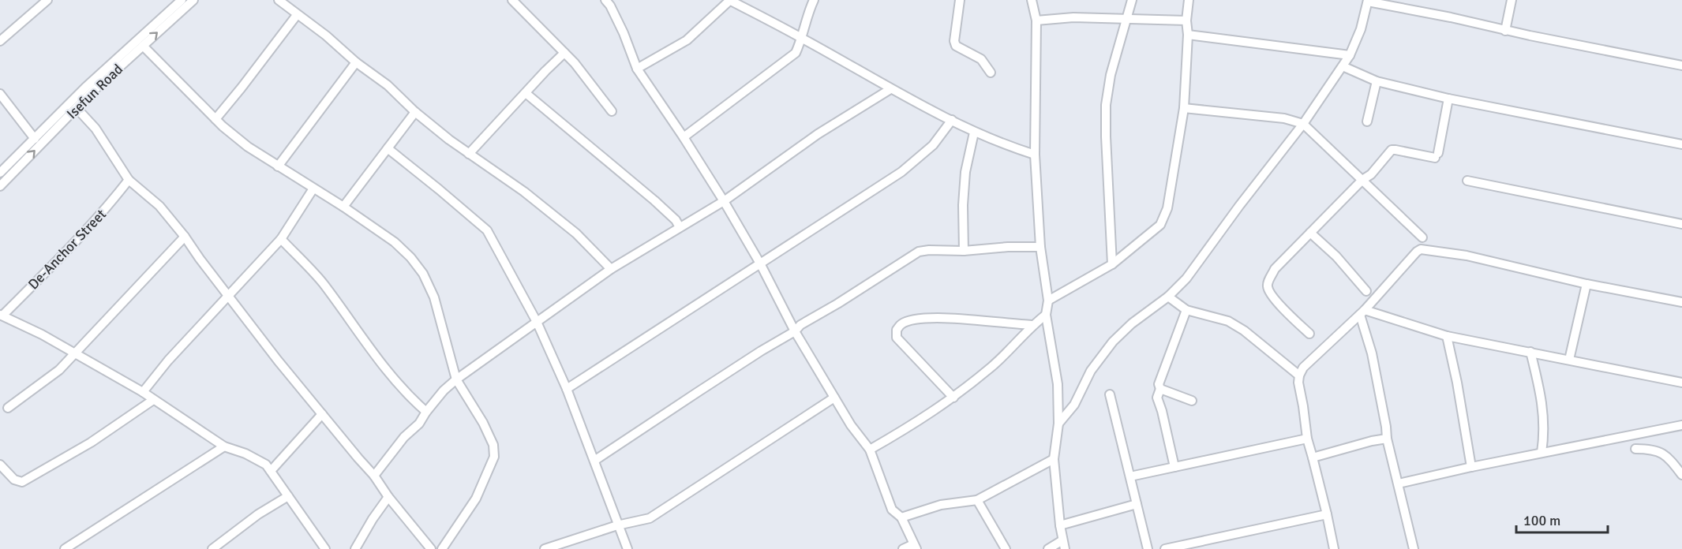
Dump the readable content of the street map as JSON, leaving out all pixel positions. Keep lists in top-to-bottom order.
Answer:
{
  "streets": {
    "street": ["Isefun Road", "De-Anchor Street"]
  },
  "scale_bar": "100 m"
}
